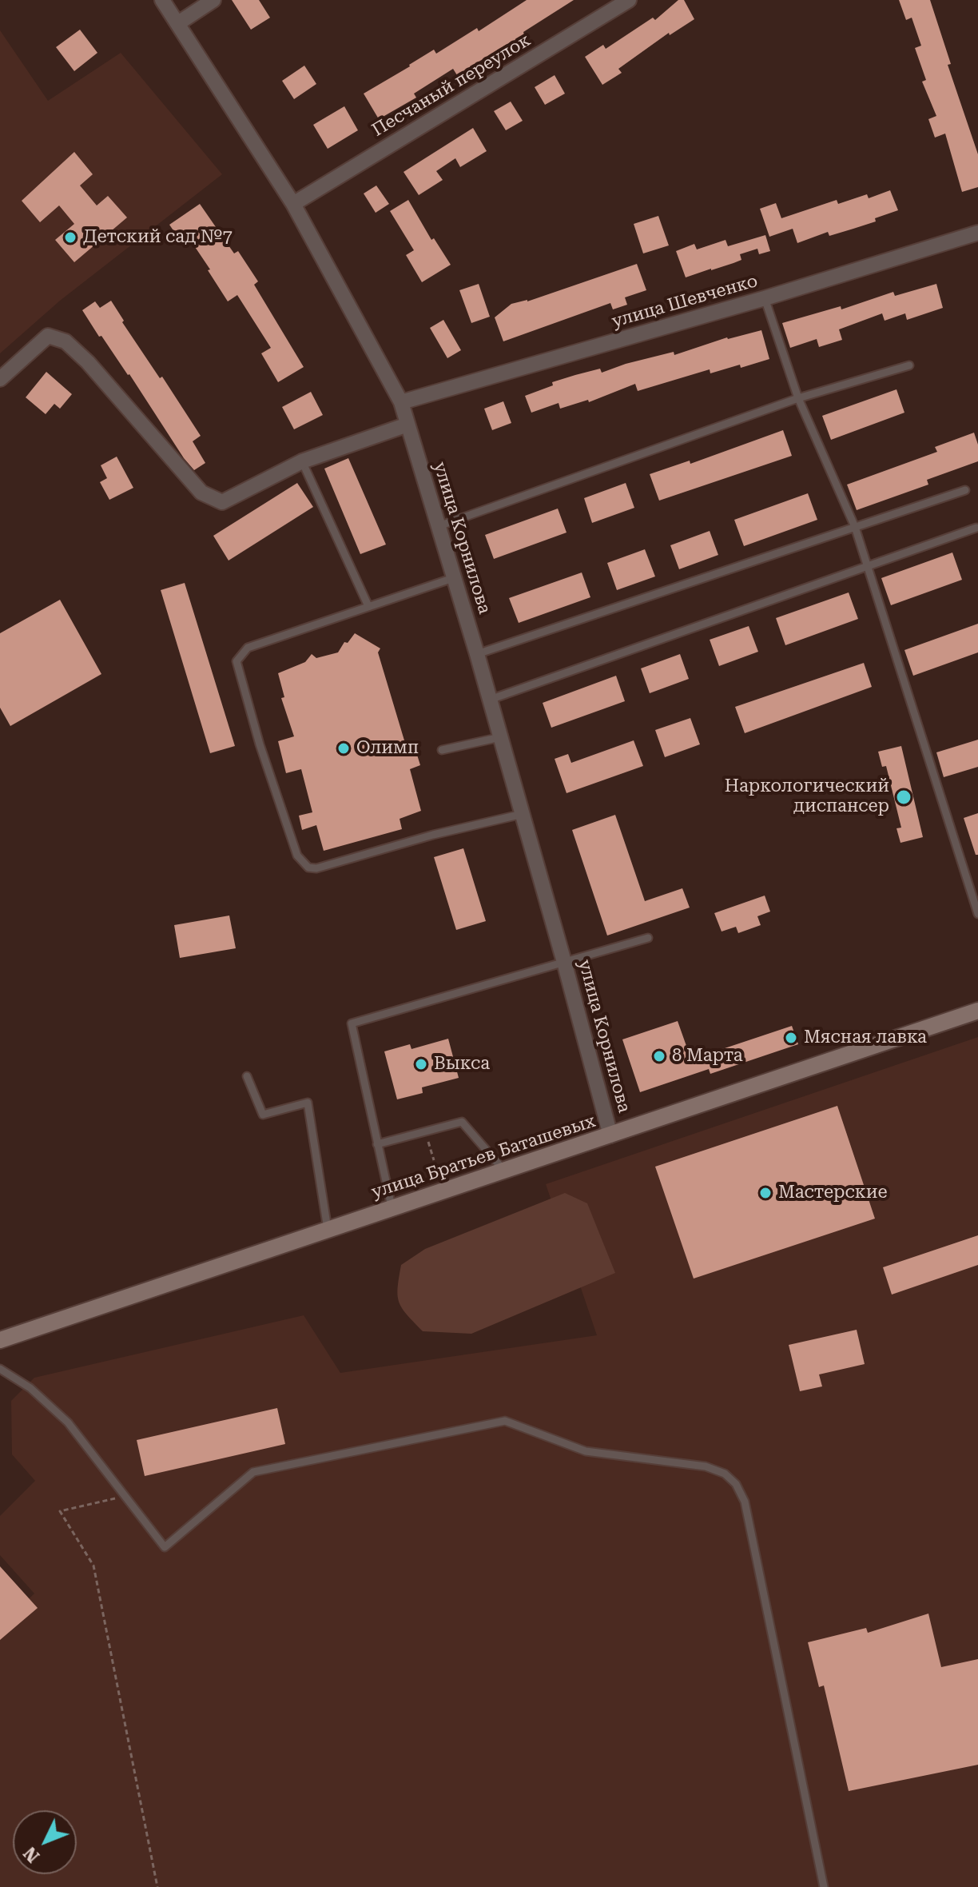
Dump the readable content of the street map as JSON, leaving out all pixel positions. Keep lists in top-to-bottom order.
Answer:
{
  "streets": {
    "street": [
      "Песчаный переулок",
      "улица Шевченко",
      "улица Корнилова",
      "улица Братьев Баташевых"
    ]
  },
  "crossings": [
    ["Песчаный переулок", "улица Корнилова"],
    ["улица Шевченко", "улица Корнилова"],
    ["улица Корнилова", "улица Братьев Баташевых"]
  ],
  "places": [
    "Детский сад №7",
    "Олимп",
    "Наркологический диспансер",
    "Мясная лавка",
    "8 Марта",
    "Выкса",
    "Мастерские"
  ],
  "north": "bottom left"
}
